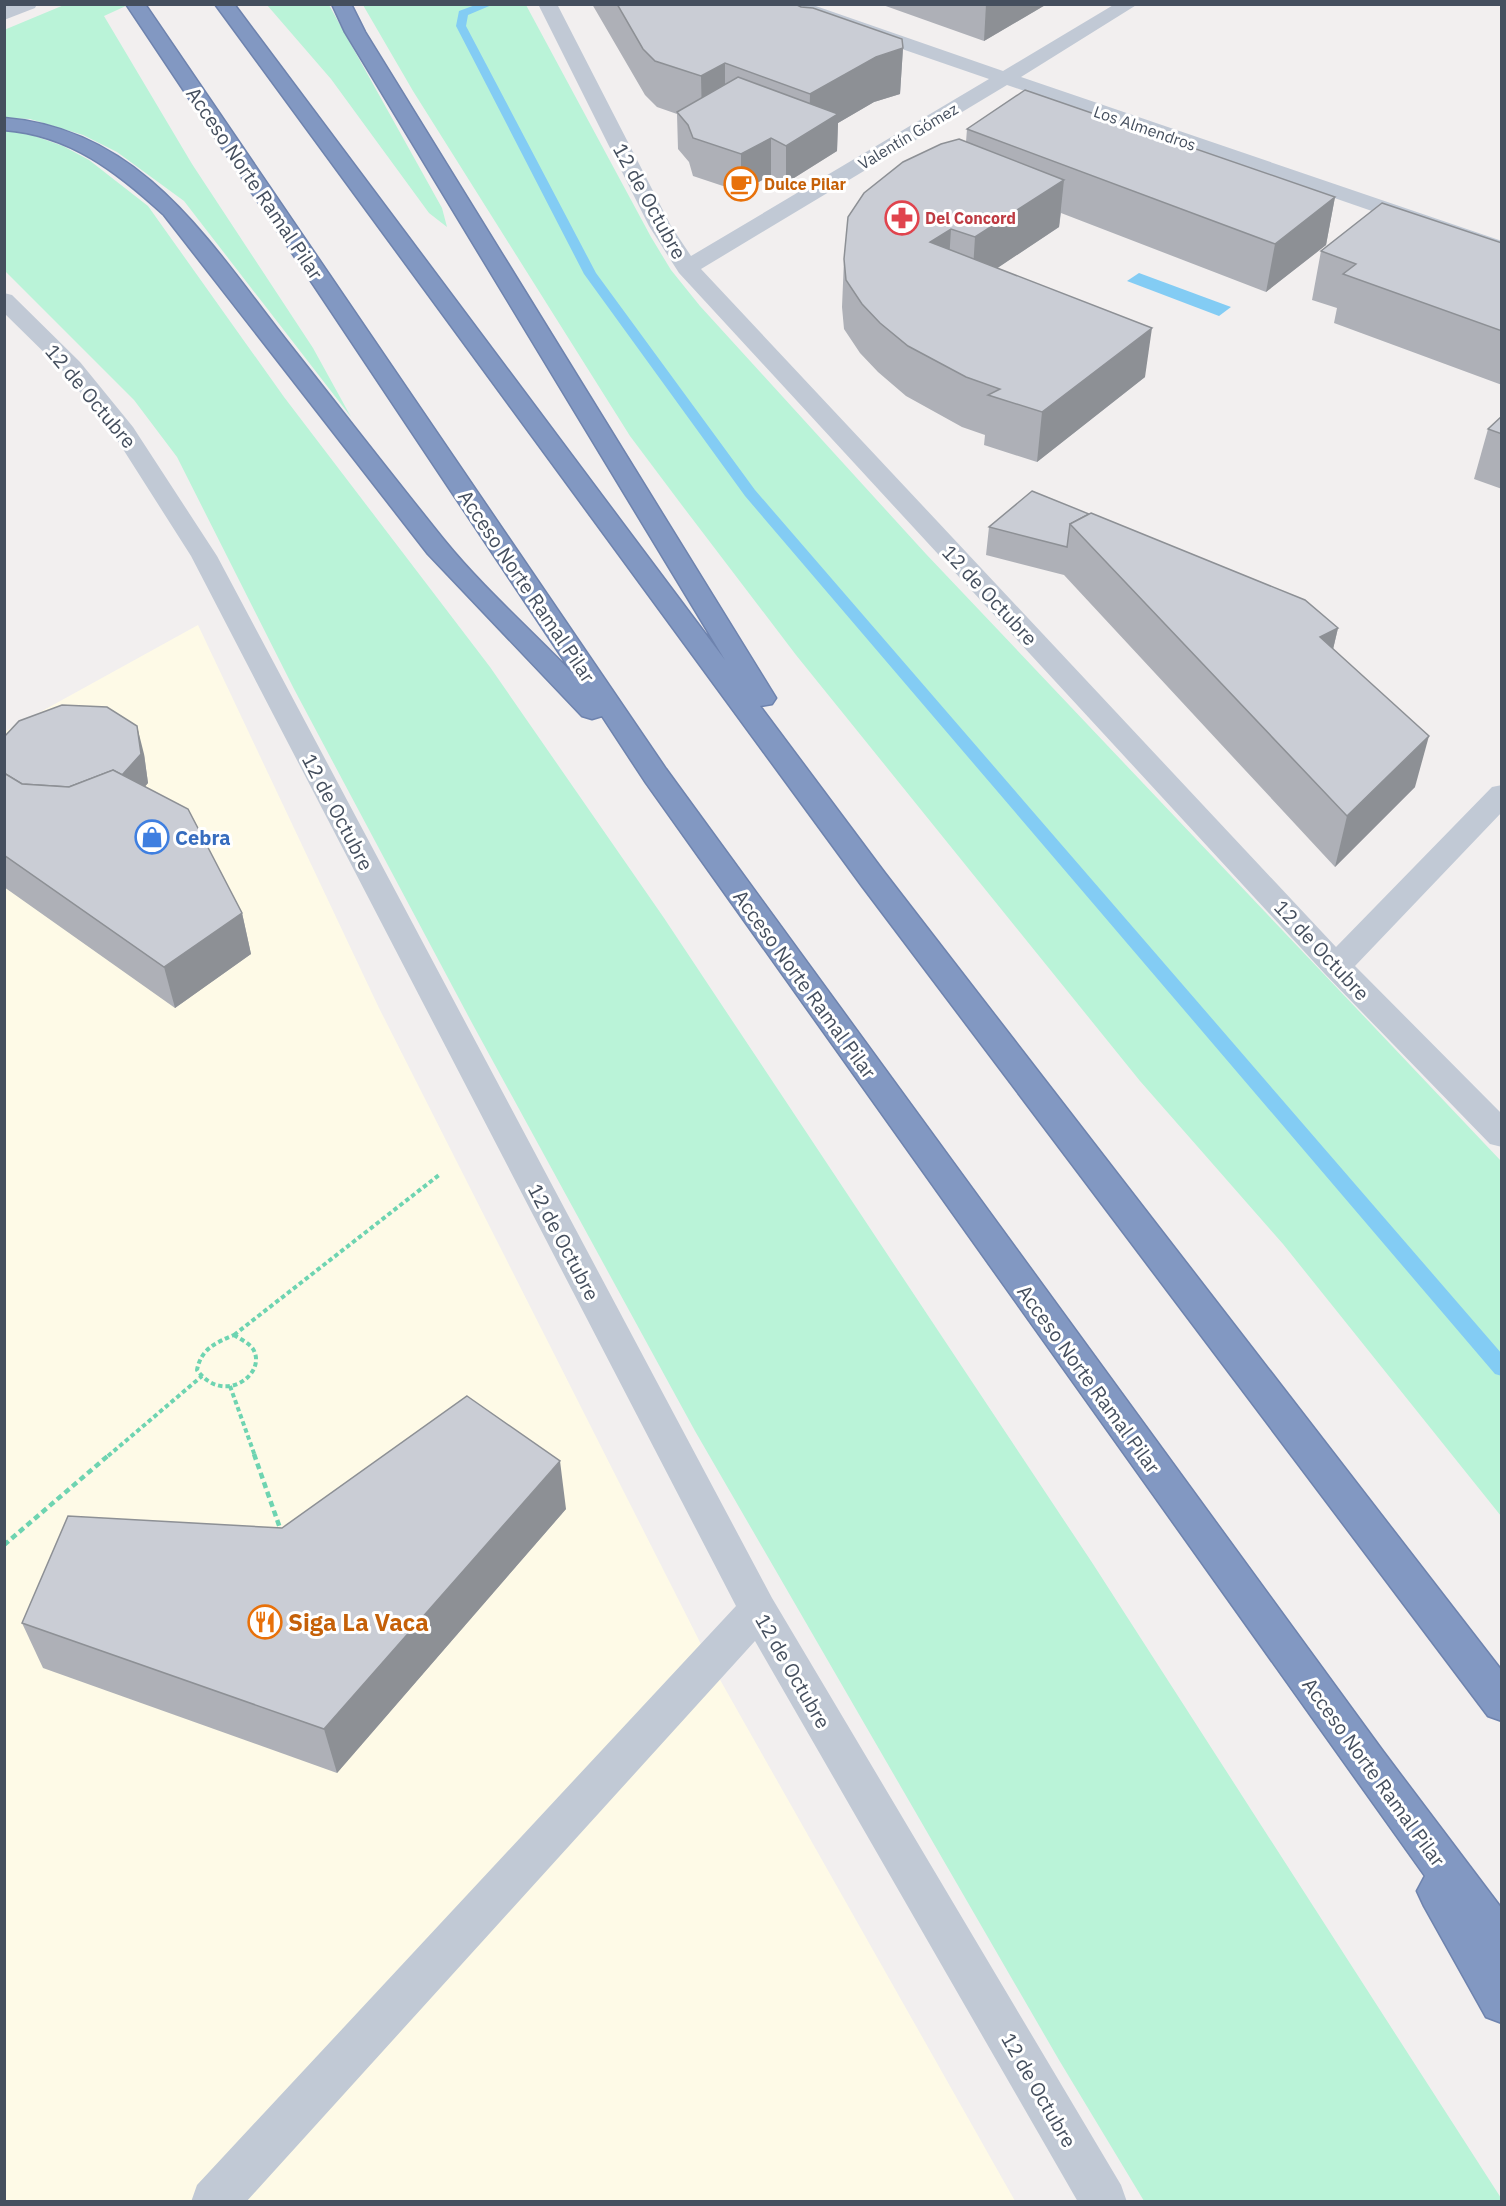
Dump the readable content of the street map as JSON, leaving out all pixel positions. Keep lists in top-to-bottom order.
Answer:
{
  "streets": {
    "highway": ["Acceso Norte Ramal Pilar"],
    "street": ["Los Almendros", "Valentín Gómez", "12 de Octubre"]
  },
  "crossings": [
    ["Los Almendros", "Valentín Gómez"],
    ["Valentín Gómez", "12 de Octubre"]
  ],
  "places": {
    "cafe": ["Dulce Pilar"],
    "pharmacy": ["Del Concord"],
    "shop": ["Cebra"],
    "restaurant": ["Siga La Vaca"]
  }
}
